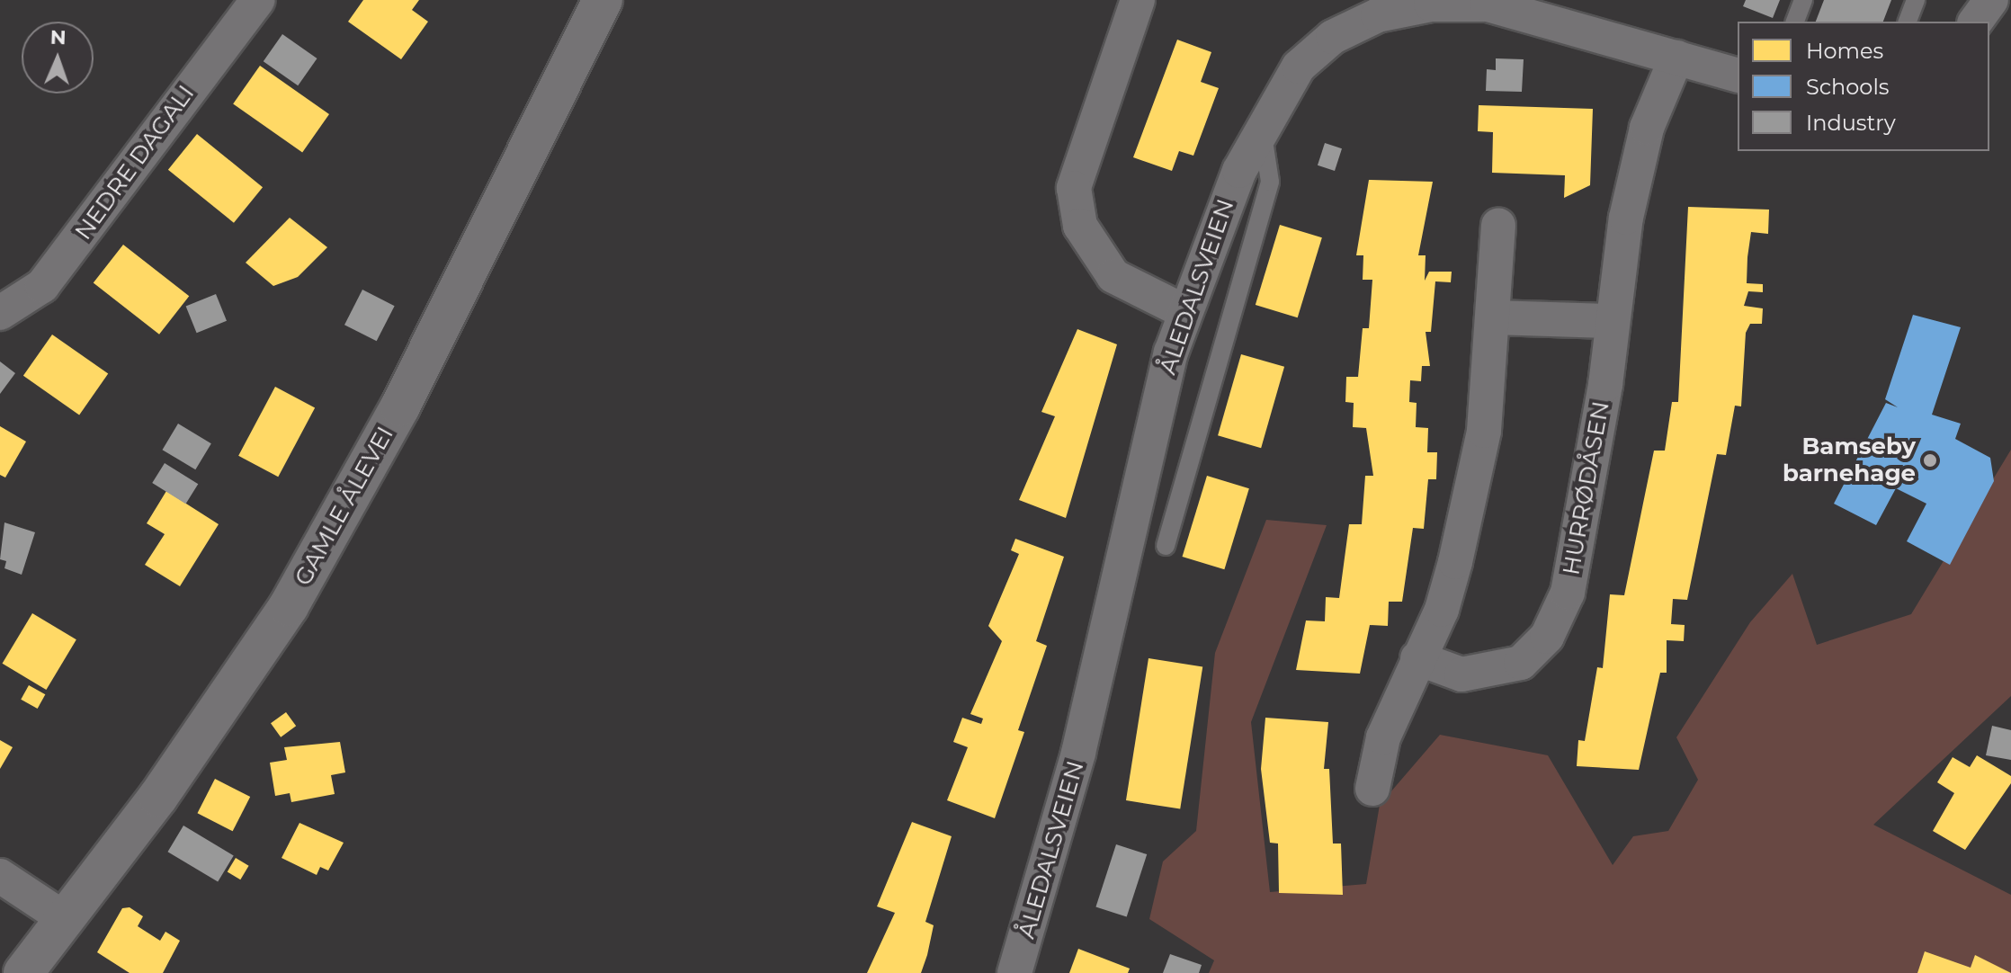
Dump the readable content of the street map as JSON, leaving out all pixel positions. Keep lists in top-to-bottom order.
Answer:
{
  "streets": {
    "main road": ["GAMLE ÅLEVEI"],
    "street": ["NEDRE DAGALI", "ÅLEDALSVEIEN", "HURRØDÅSEN"]
  },
  "crossings": [
    ["ÅLEDALSVEIEN", "HURRØDÅSEN"]
  ],
  "places": ["Bamseby barnehage"],
  "legend": ["Homes", "Schools", "Industry"],
  "north": "top"
}
